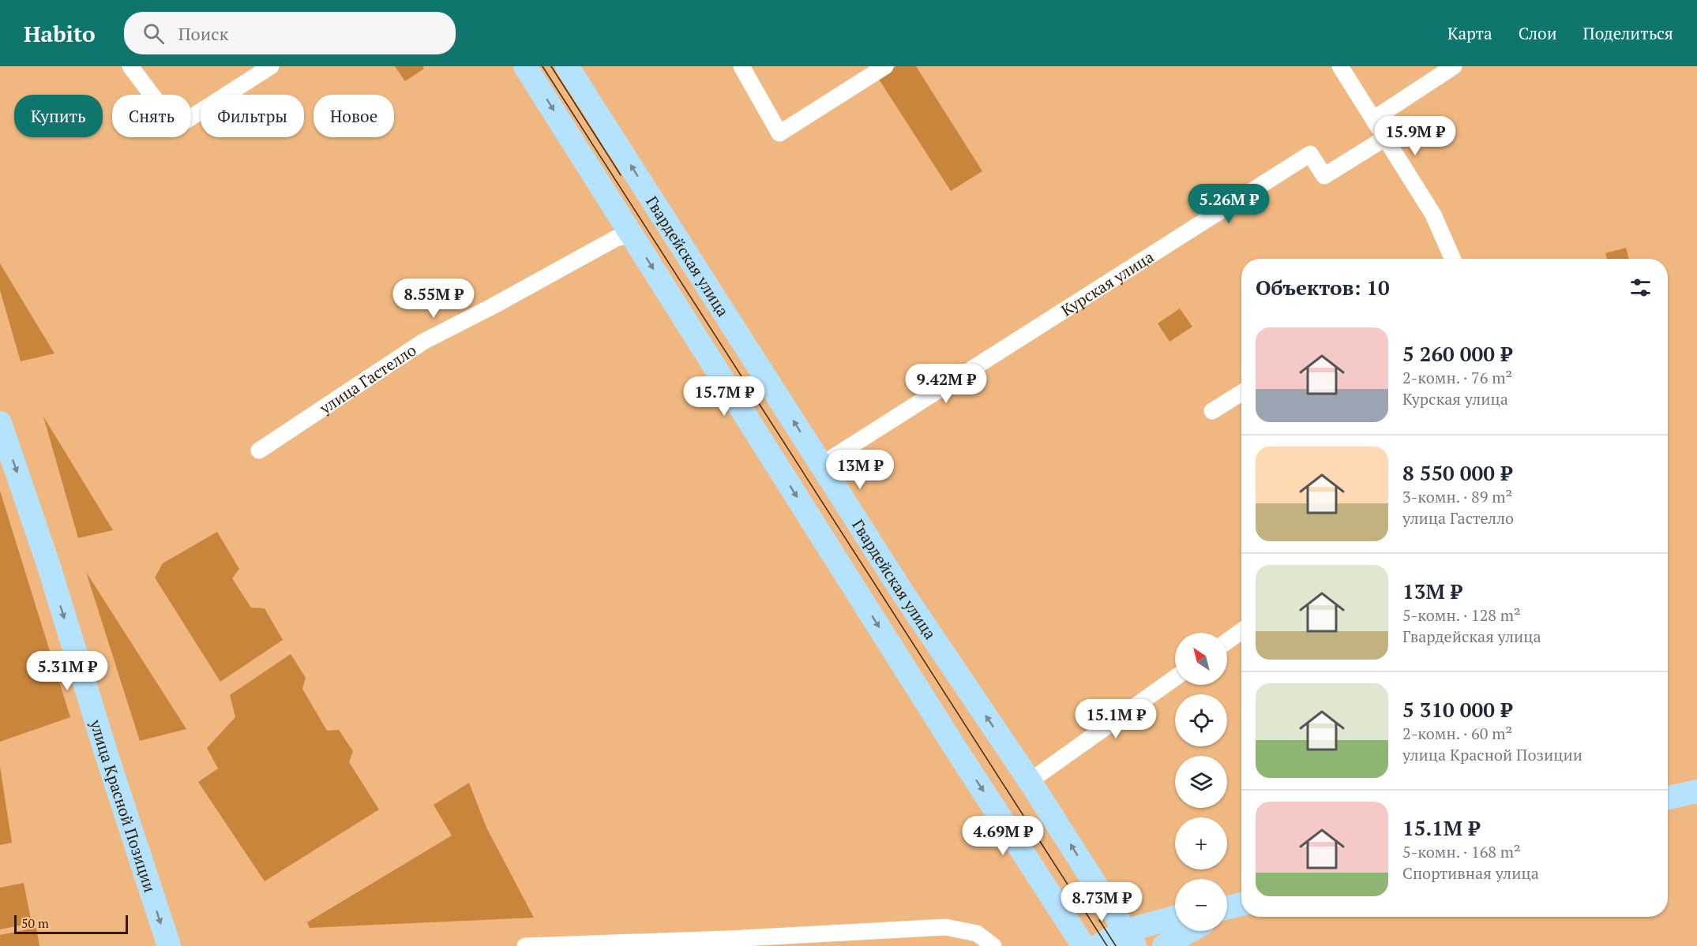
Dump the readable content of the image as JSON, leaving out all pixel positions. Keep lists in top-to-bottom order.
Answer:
{
  "streets": {
    "main road": ["Гвардейская улица", "улица Красной Позиции"],
    "street": ["Курская улица", "улица Гастелло"]
  },
  "crossings": [
    ["Гвардейская улица", "Курская улица"]
  ],
  "one_way": ["улица Красной Позиции"],
  "scale_bar": "50 m",
  "north": "top left",
  "page": {
    "header": "Habito",
    "search": "Поиск",
    "nav": ["Карта", "Слои", "Поделиться"],
    "chip": [
      "Купить",
      "Снять",
      "Фильтры",
      "Новое"
    ],
    "price": [
      "15.9M ₽",
      "5.26M ₽",
      "8.55M ₽",
      "9.42M ₽",
      "15.7M ₽",
      "13M ₽",
      "5.31M ₽",
      "15.1M ₽",
      "4.69M ₽",
      "8.73M ₽"
    ],
    "heading": "Объектов: 10",
    "list": [
      {
        "name": "5 260 000 ₽",
        "note": "2-комн. · 76 m² · Курская улица"
      },
      {
        "name": "8 550 000 ₽",
        "note": "3-комн. · 89 m² · улица Гастелло"
      },
      {
        "name": "13M ₽",
        "note": "5-комн. · 128 m² · Гвардейская улица"
      },
      {
        "name": "5 310 000 ₽",
        "note": "2-комн. · 60 m² · улица Красной Позиции"
      },
      {
        "name": "15.1M ₽",
        "note": "5-комн. · 168 m² · Спортивная улица"
      }
    ],
    "map_buttons": ["+", "−"],
    "scale": "50 m"
  }
}
